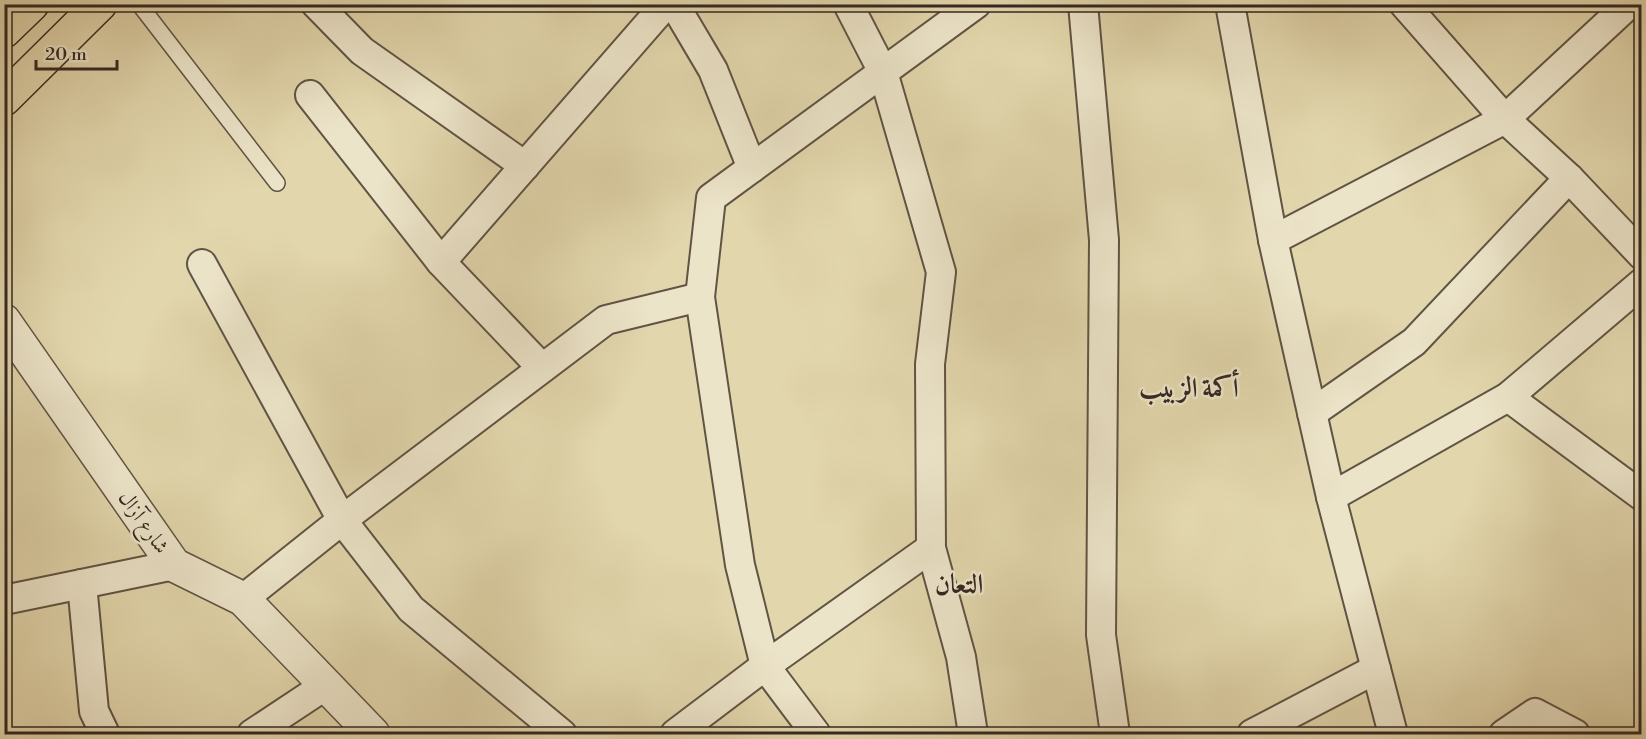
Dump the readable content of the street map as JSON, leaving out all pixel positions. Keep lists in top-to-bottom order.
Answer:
{
  "streets": {
    "street": ["شارع آزال"]
  },
  "districts": ["أكمة الزبيب", "التعان"],
  "scale_bar": "20 m"
}
